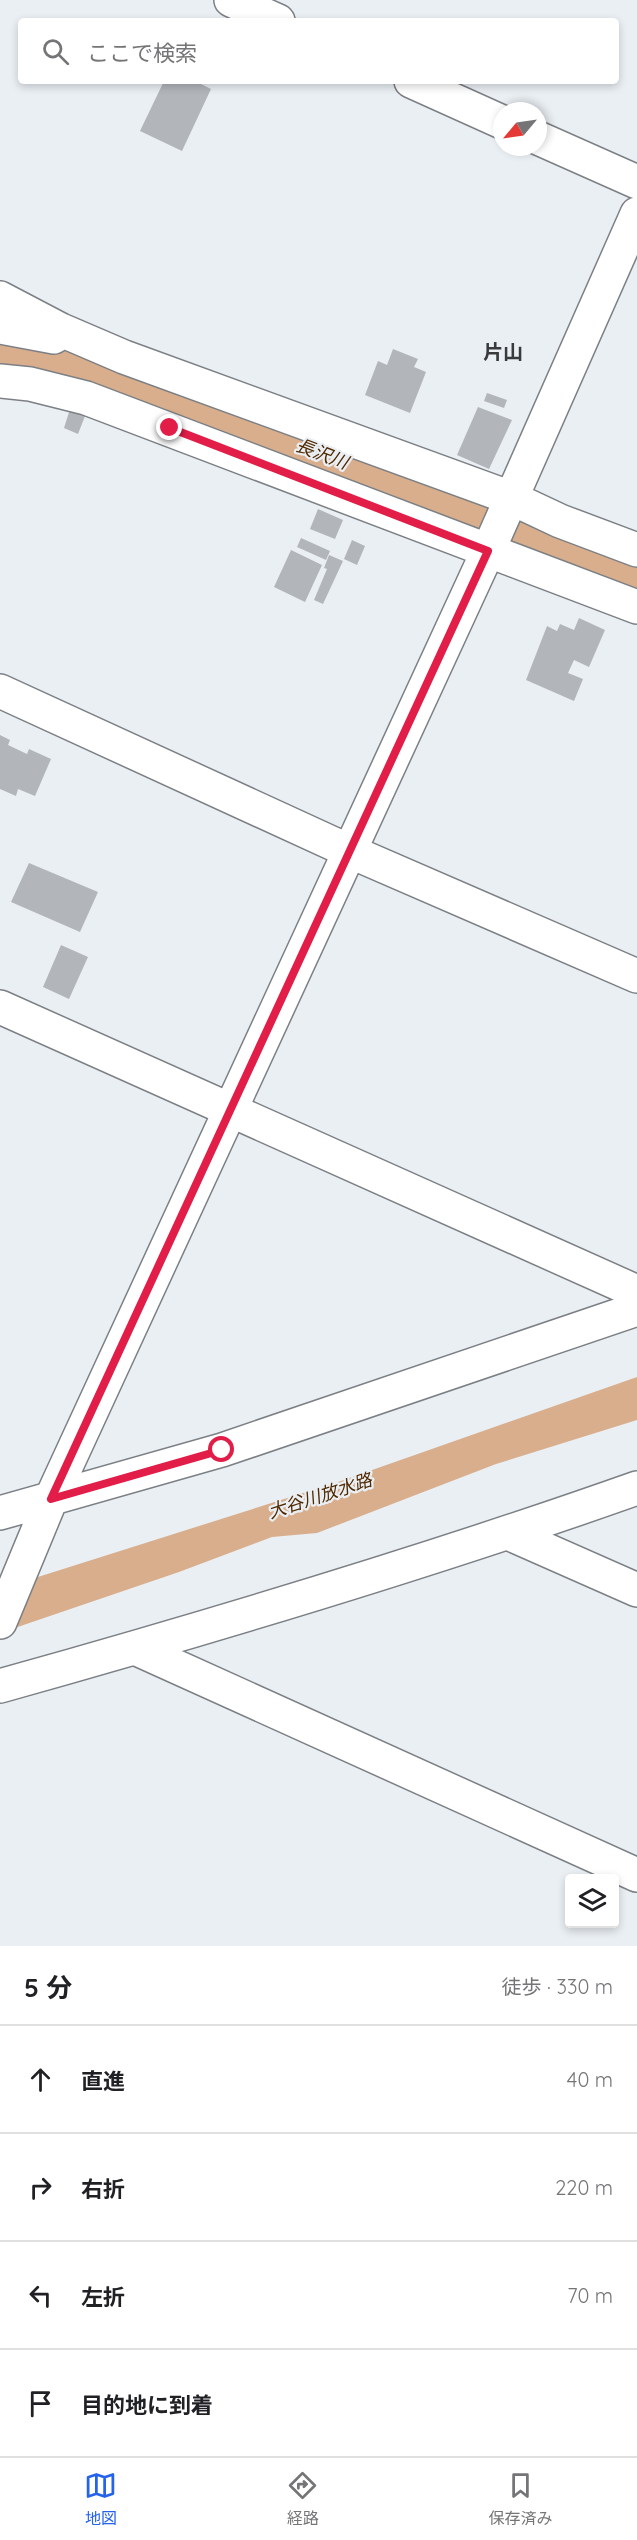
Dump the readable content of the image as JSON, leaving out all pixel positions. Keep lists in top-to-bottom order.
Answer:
{
  "districts": ["片山"],
  "water": ["長沢川", "大谷川放水路"],
  "north": "bottom left",
  "page": {
    "search": "ここで検索",
    "heading": ["5 分", "徒歩 · 330 m"],
    "list": [
      ["直進", "40 m"],
      ["右折", "220 m"],
      ["左折", "70 m"],
      "目的地に到着"
    ],
    "nav": ["地図", "経路", "保存済み"]
  }
}
